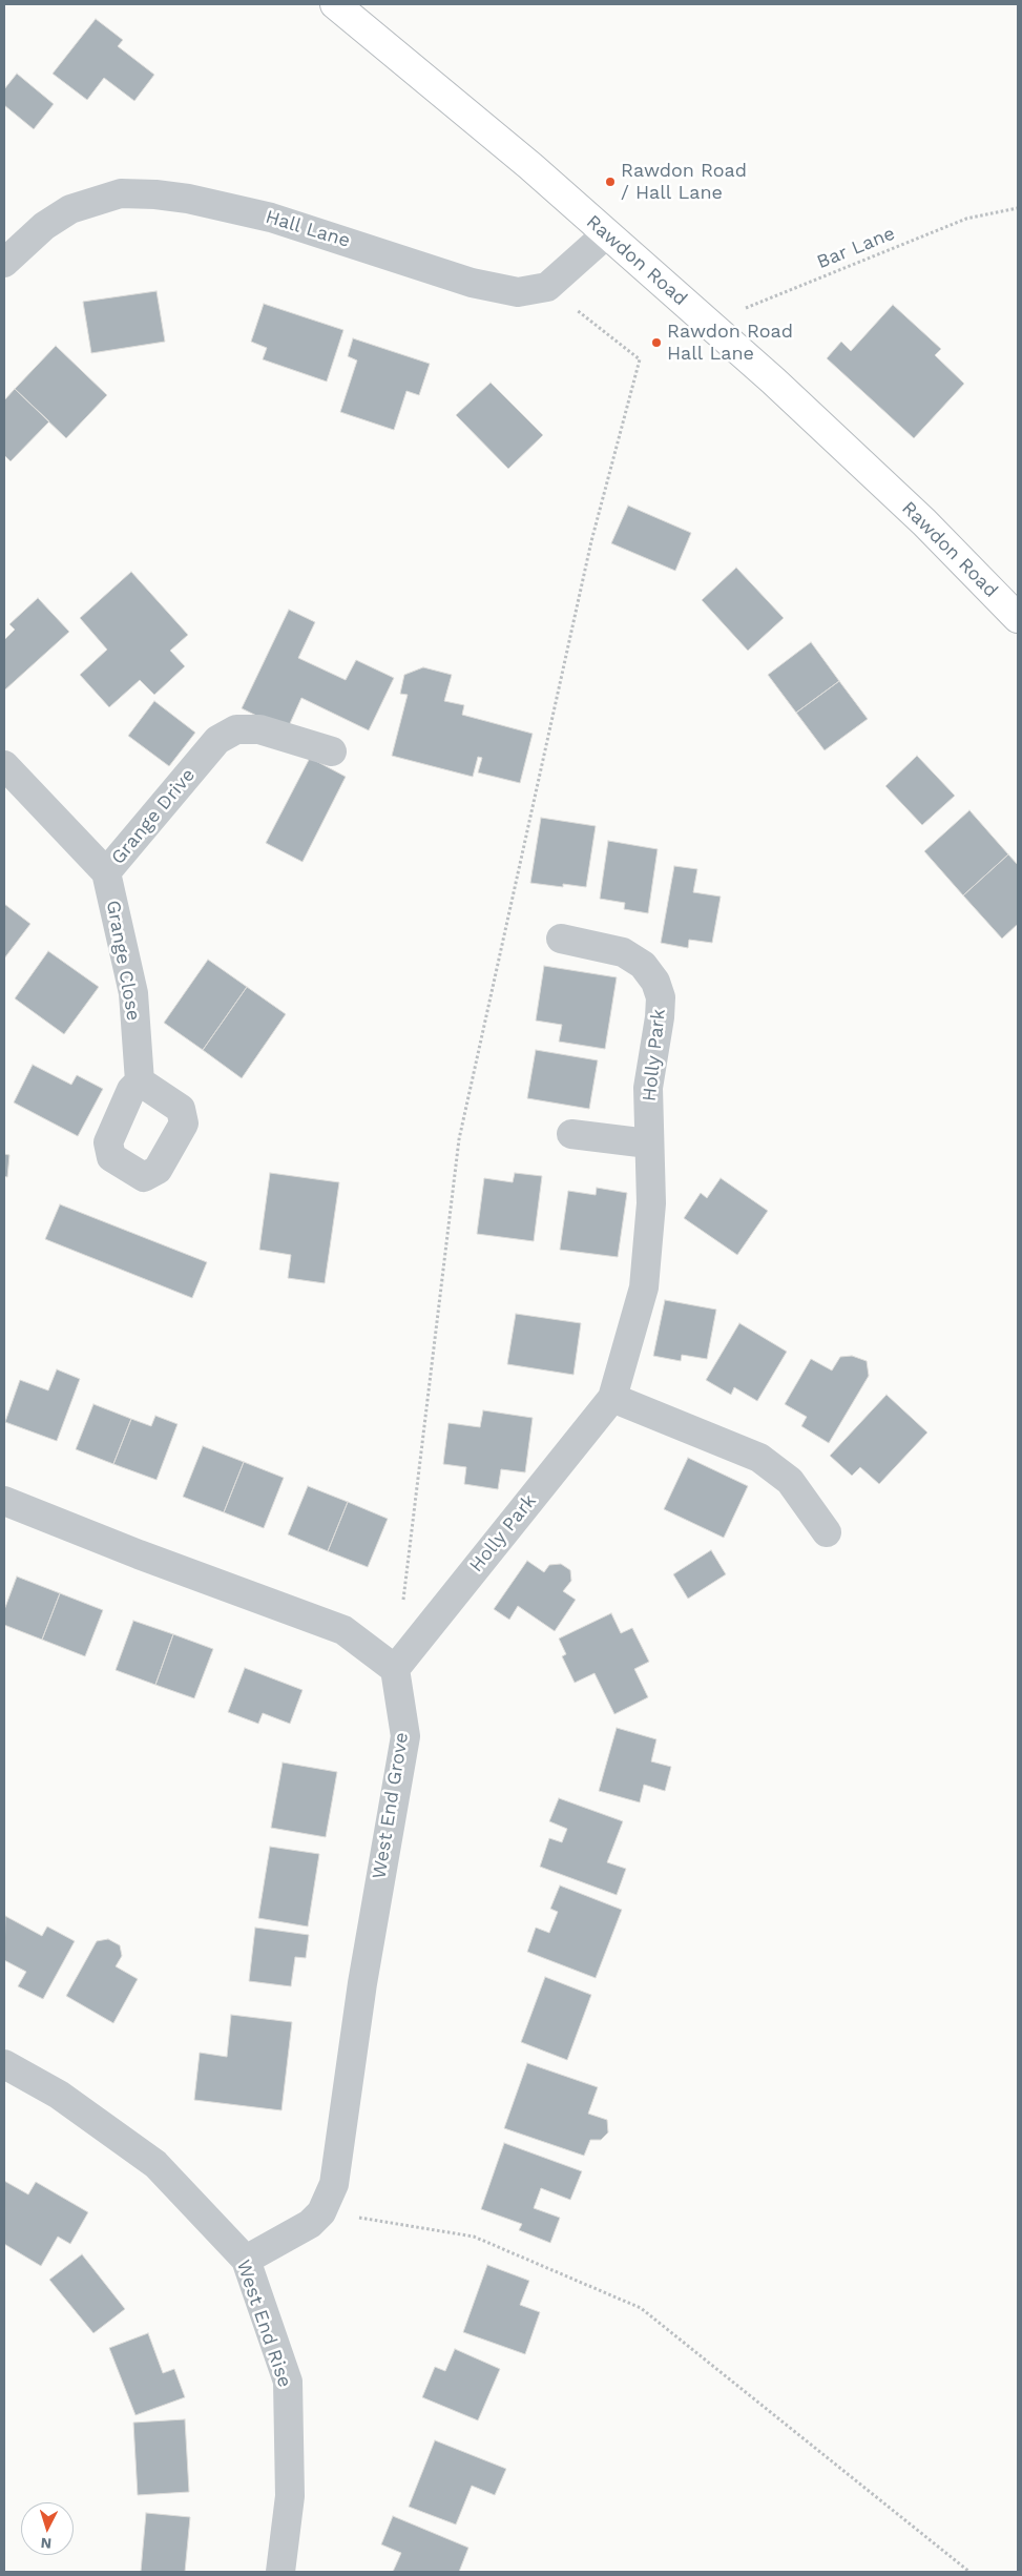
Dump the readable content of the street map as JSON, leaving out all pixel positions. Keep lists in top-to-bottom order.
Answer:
{
  "streets": {
    "main road": ["Rawdon Road"],
    "street": [
      "Hall Lane",
      "Grange Drive",
      "Grange Close",
      "Holly Park",
      "West End Grove",
      "West End Rise"
    ],
    "path": ["Bar Lane"]
  },
  "crossings": [
    ["Bar Lane", "Rawdon Road"],
    ["Grange Drive", "Grange Close"],
    ["Holly Park", "West End Grove"],
    ["West End Grove", "West End Rise"]
  ],
  "places": ["Rawdon Road / Hall Lane", "Rawdon Road Hall Lane"],
  "north": "bottom"
}
